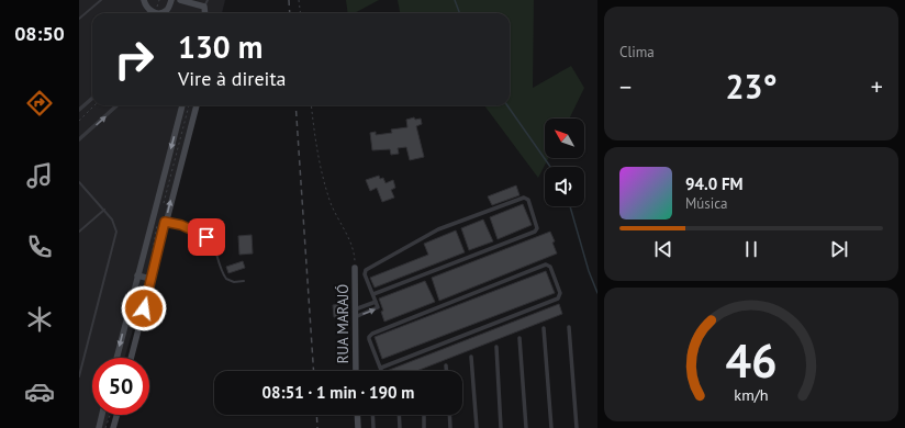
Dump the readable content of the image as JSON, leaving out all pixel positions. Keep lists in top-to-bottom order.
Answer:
{
  "streets": {
    "main road": ["RUA MARAJÓ"]
  },
  "north": "top left",
  "page": {
    "tabs": "08:50",
    "tile": "Clima",
    "turn": ["130 m", "Vire à direita"],
    "heat": ["−", "23°", "+"],
    "song": ["94.0 FM", "Música"],
    "limit": "50",
    "trip": "08:51 · 1 min · 190 m",
    "gauge": ["46", "km/h"]
  }
}
